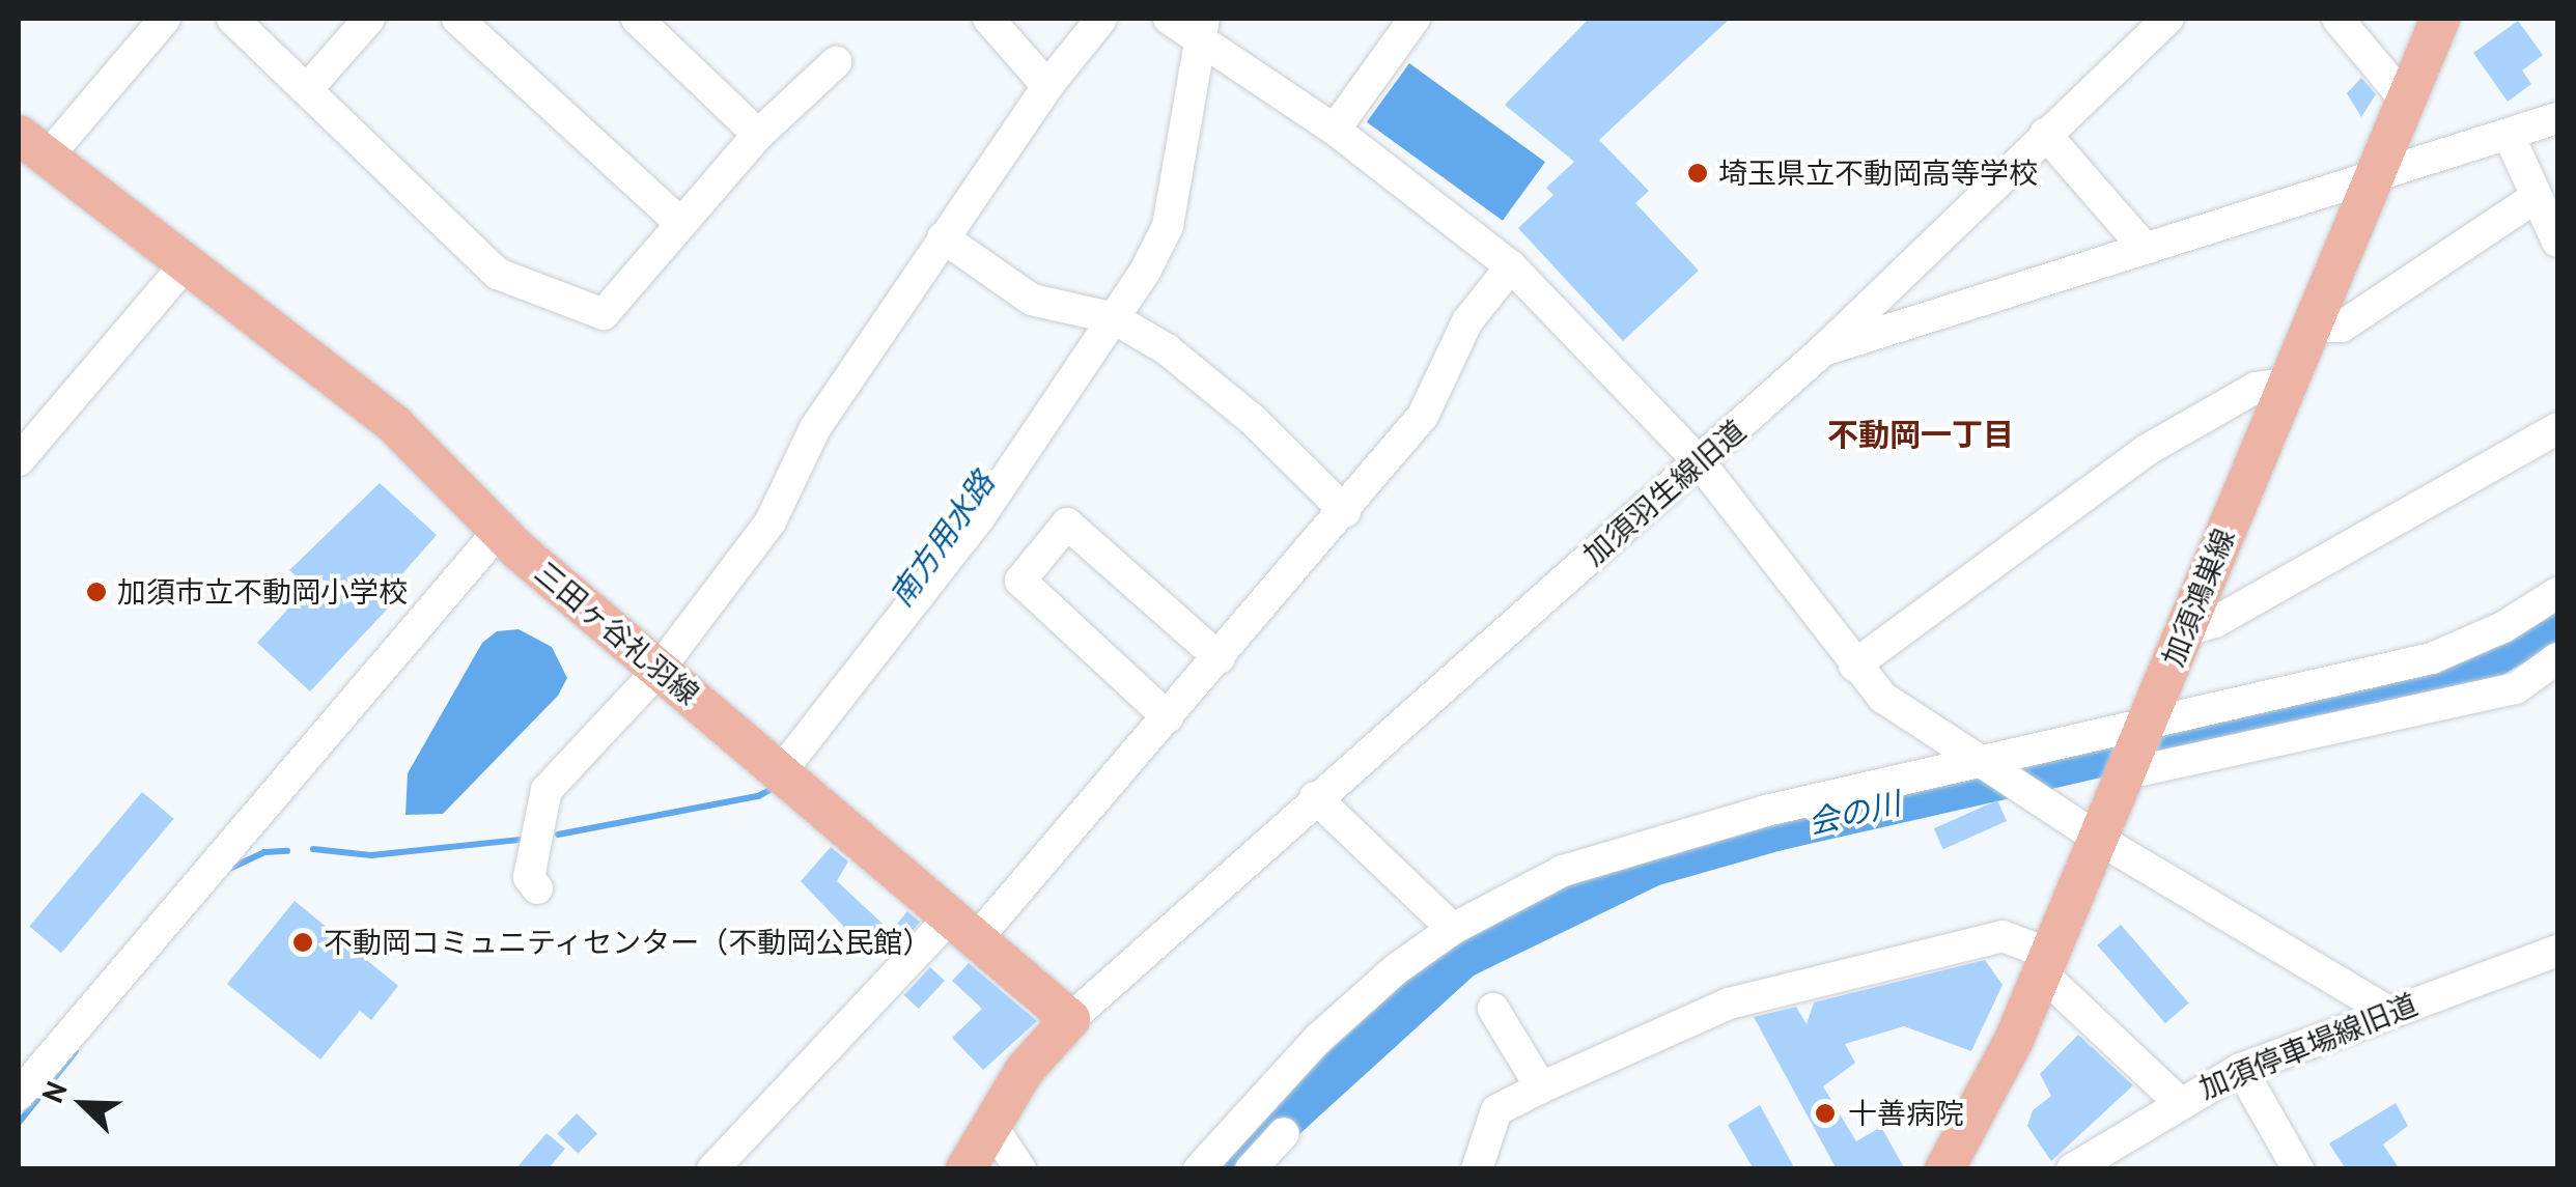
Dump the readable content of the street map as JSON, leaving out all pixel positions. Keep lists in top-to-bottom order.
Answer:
{
  "streets": {
    "main road": ["加須鴻巣線", "三田ヶ谷礼羽線"],
    "street": ["加須羽生線旧道", "加須停車場線旧道"]
  },
  "crossings": [
    ["加須羽生線旧道", "加須鴻巣線"],
    ["加須羽生線旧道", "三田ヶ谷礼羽線"]
  ],
  "districts": ["不動岡一丁目"],
  "water": ["南方用水路", "会の川"],
  "places": [
    "埼玉県立不動岡高等学校",
    "加須市立不動岡小学校",
    "不動岡コミュニティセンター（不動岡公民館）",
    "十善病院"
  ],
  "north": "top left"
}
